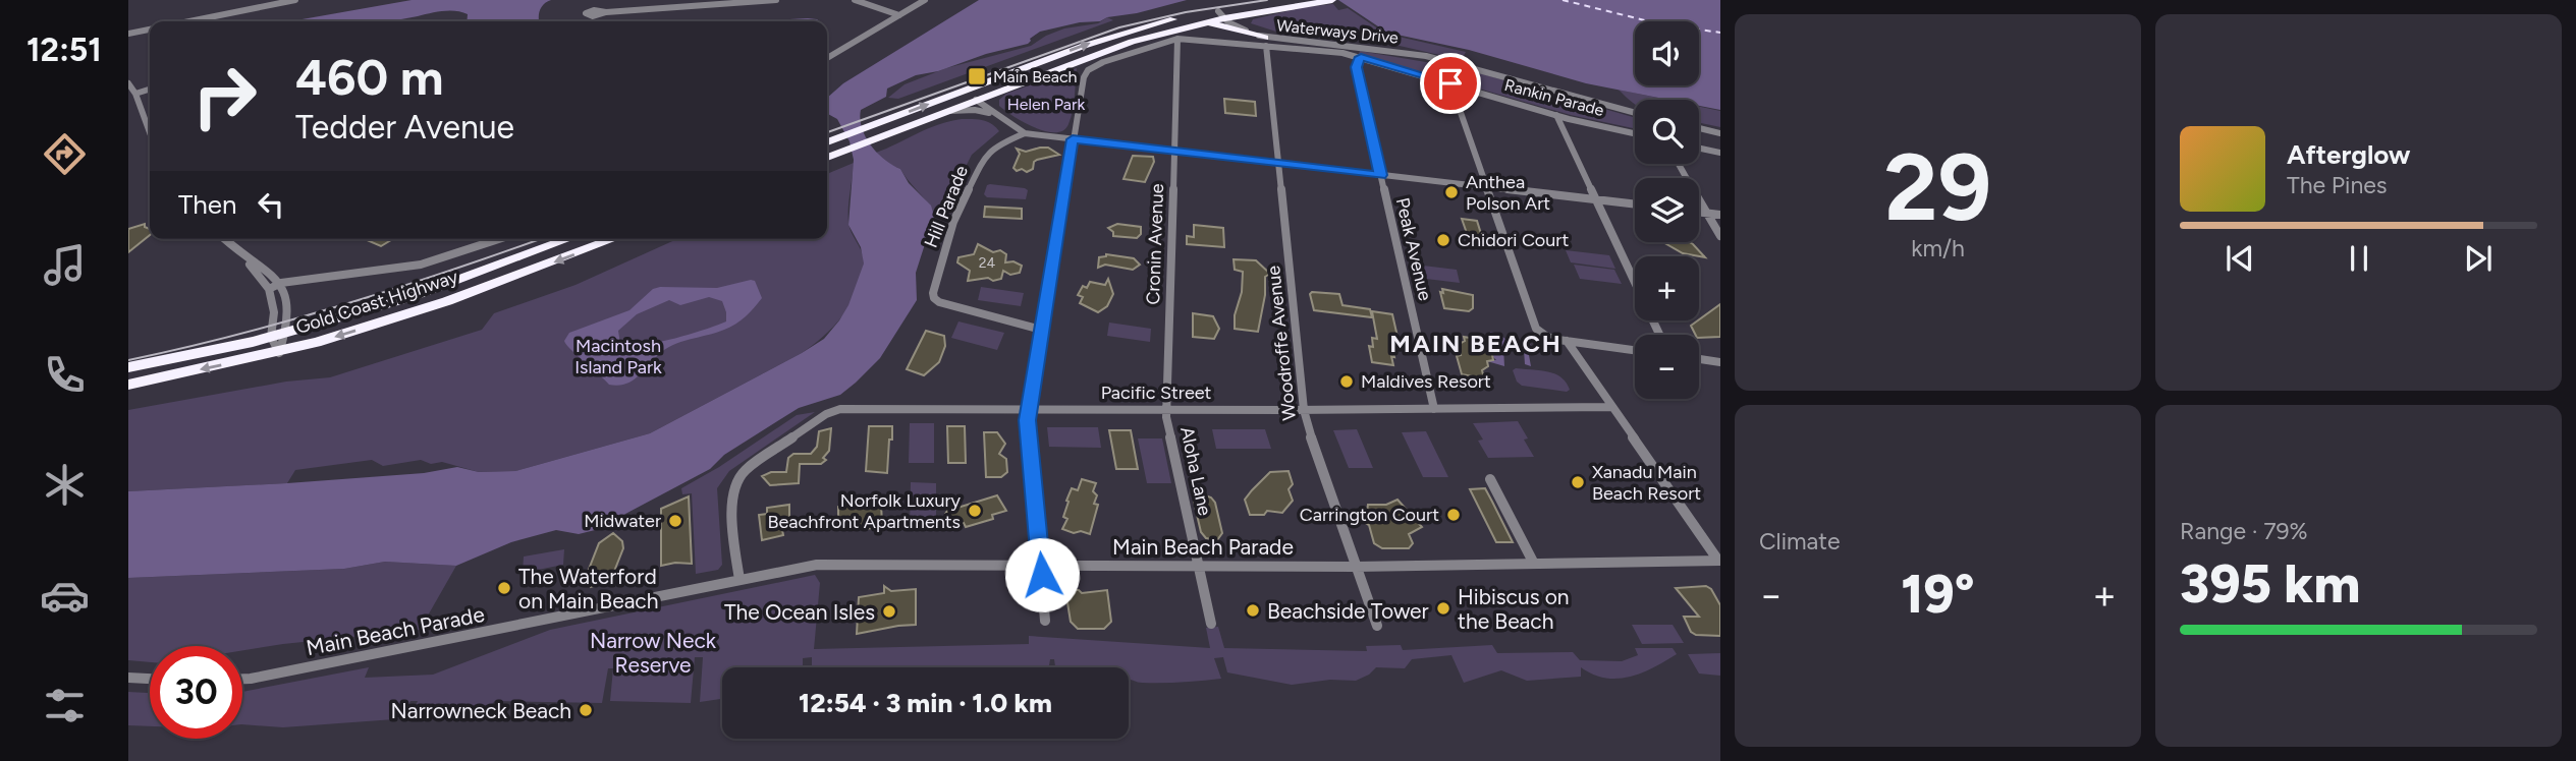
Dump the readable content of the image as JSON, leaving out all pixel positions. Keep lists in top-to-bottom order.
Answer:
{
  "streets": {
    "highway": ["Gold Coast Highway"],
    "street": [
      "Waterways Drive",
      "Rankin Parade",
      "Hill Parade",
      "Cronin Avenue",
      "Peak Avenue",
      "Woodroffe Avenue",
      "Pacific Street",
      "Aloha Lane",
      "Main Beach Parade"
    ]
  },
  "crossings": [
    ["Waterways Drive", "Rankin Parade"],
    ["Waterways Drive", "Woodroffe Avenue"],
    ["Rankin Parade", "Cronin Avenue"],
    ["Rankin Parade", "Peak Avenue"],
    ["Rankin Parade", "Woodroffe Avenue"],
    ["Cronin Avenue", "Pacific Street"],
    ["Cronin Avenue", "Aloha Lane"],
    ["Peak Avenue", "Pacific Street"],
    ["Woodroffe Avenue", "Pacific Street"],
    ["Woodroffe Avenue", "Main Beach Parade"],
    ["Pacific Street", "Aloha Lane"],
    ["Pacific Street", "Main Beach Parade"],
    ["Aloha Lane", "Main Beach Parade"]
  ],
  "districts": ["MAIN BEACH"],
  "parks": ["Helen Park", "Macintosh Island Park", "Narrow Neck Reserve"],
  "places": {
    "transit": ["Main Beach"],
    "other": [
      "Anthea Polson Art",
      "Chidori Court",
      "Maldives Resort",
      "Xanadu Main Beach Resort",
      "Norfolk Luxury Beachfront Apartments",
      "Carrington Court",
      "Midwater",
      "The Waterford on Main Beach",
      "Hibiscus on the Beach",
      "Beachside Tower",
      "The Ocean Isles",
      "Narrowneck Beach"
    ]
  },
  "house_numbers": ["24"],
  "page": {
    "tabs": "12:51",
    "tile": [
      ["29", "km/h"],
      "Climate",
      ["Range · 79%", "395 km"]
    ],
    "map_buttons": ["+", "−"],
    "turn": ["460 m", "Tedder Avenue"],
    "song": ["Afterglow", "The Pines"],
    "then": "Then",
    "heat": ["−", "19°", "+"],
    "limit": "30",
    "trip": "12:54 · 3 min · 1.0 km"
  }
}
